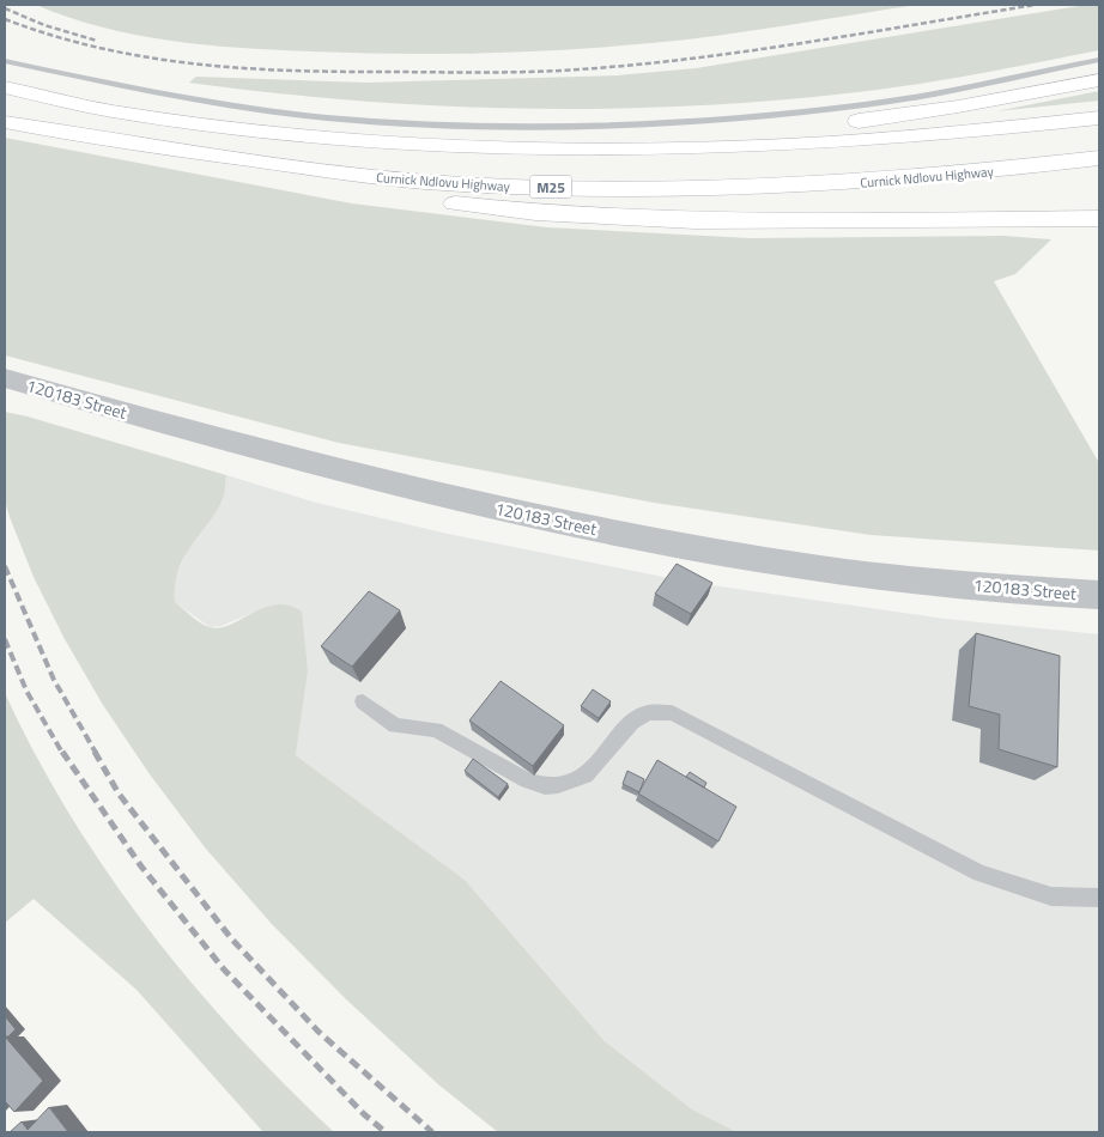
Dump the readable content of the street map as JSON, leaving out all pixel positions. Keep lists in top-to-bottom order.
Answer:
{
  "streets": {
    "main road": ["Curnick Ndlovu Highway", "M25"],
    "street": ["120183 Street"]
  }
}
